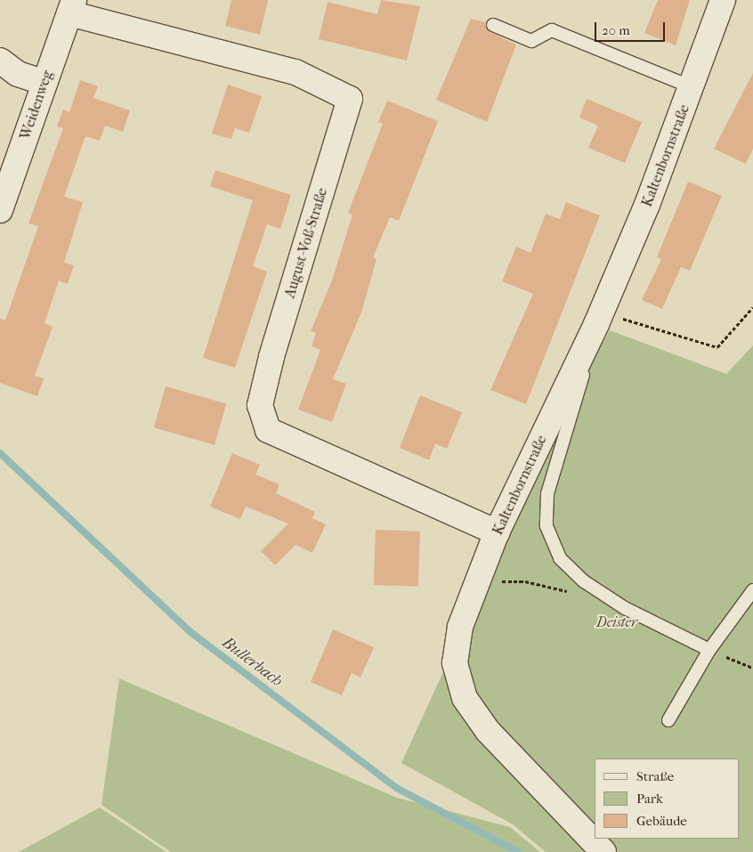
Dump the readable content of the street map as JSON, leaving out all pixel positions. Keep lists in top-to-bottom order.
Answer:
{
  "streets": {
    "street": ["Weidenweg", "Kaltenbornstraße", "August-Voß-Straße"]
  },
  "crossings": [
    ["Weidenweg", "August-Voß-Straße"],
    ["Kaltenbornstraße", "August-Voß-Straße"]
  ],
  "water": ["Bullerbach"],
  "parks": ["Deister"],
  "legend": ["Straße", "Park", "Gebäude"],
  "scale_bar": "20 m"
}
